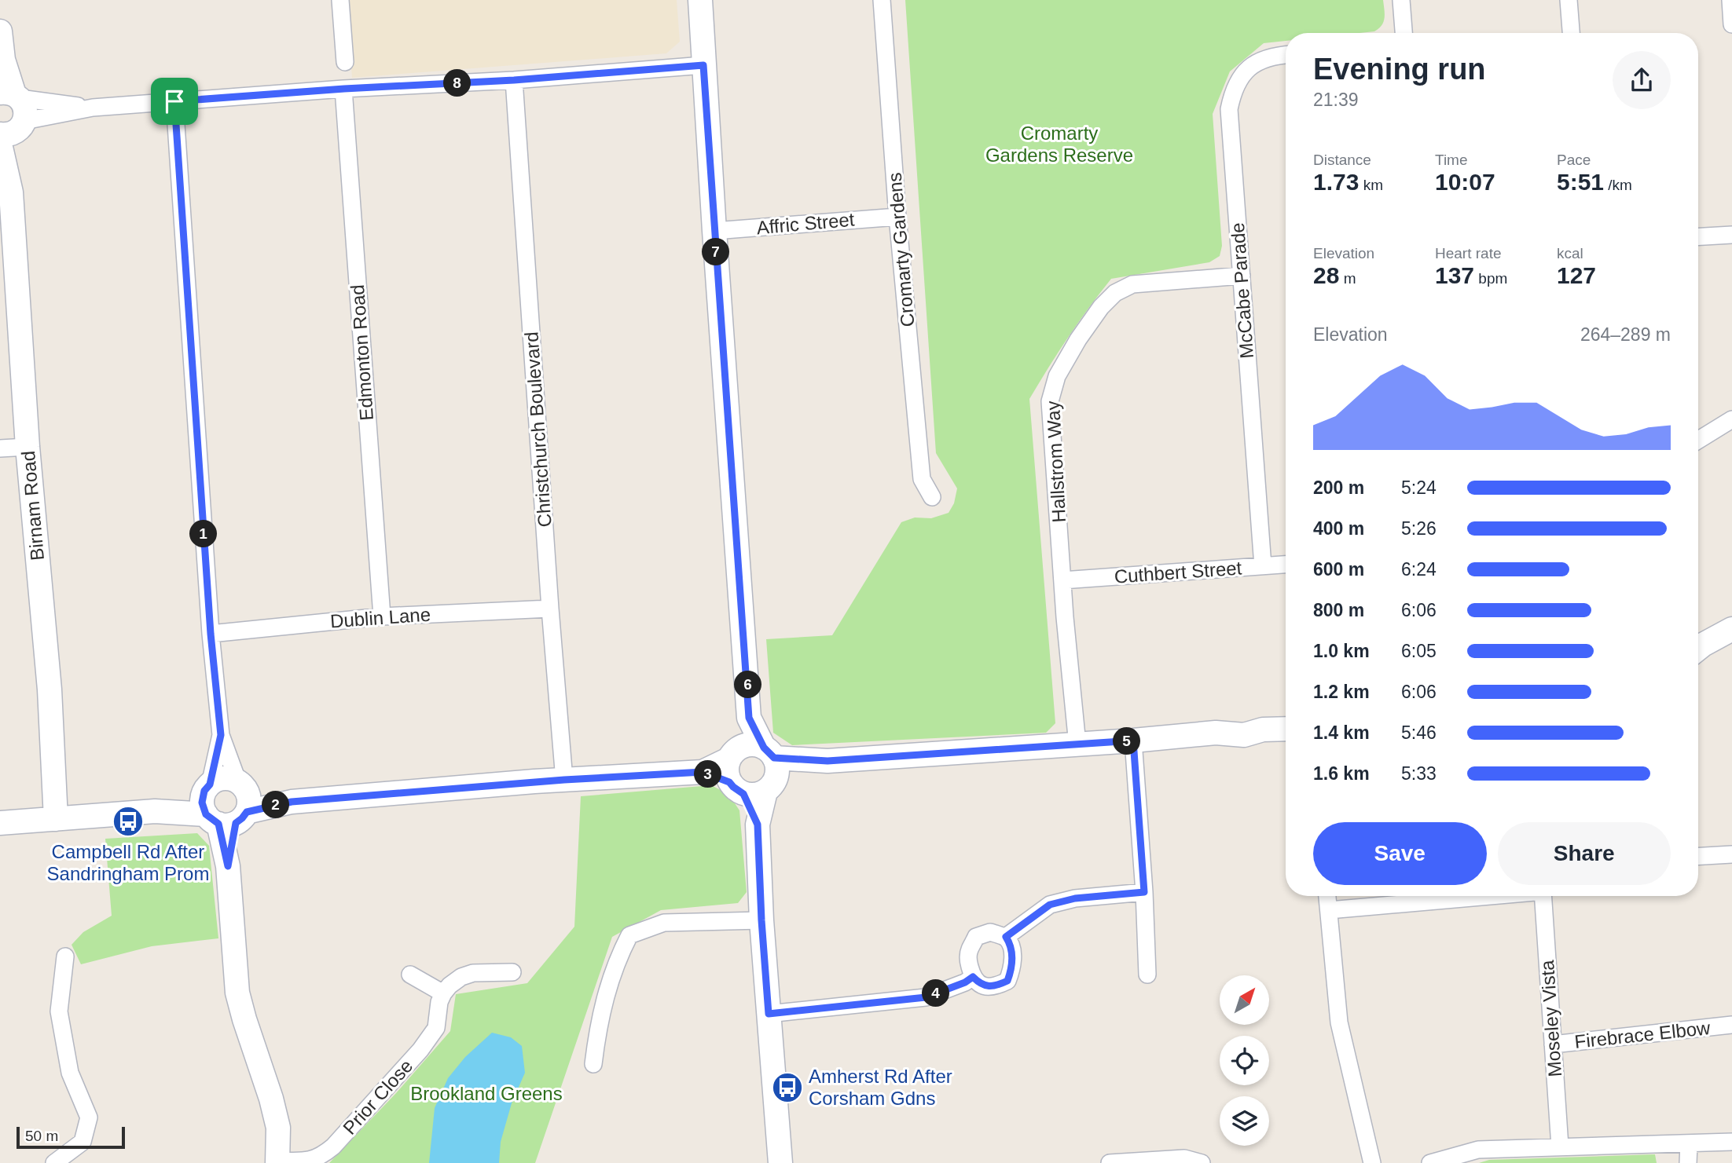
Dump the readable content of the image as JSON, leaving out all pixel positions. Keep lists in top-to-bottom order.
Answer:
{
  "streets": {
    "street": [
      "Affric Street",
      "Cromarty Gardens",
      "McCabe Parade",
      "Edmonton Road",
      "Christchurch Boulevard",
      "Hallstrom Way",
      "Birnam Road",
      "Cuthbert Street",
      "Dublin Lane",
      "Moseley Vista",
      "Firebrace Elbow",
      "Prior Close"
    ]
  },
  "crossings": [
    ["Affric Street", "Cromarty Gardens"],
    ["McCabe Parade", "Hallstrom Way"],
    ["McCabe Parade", "Cuthbert Street"],
    ["Edmonton Road", "Dublin Lane"],
    ["Christchurch Boulevard", "Dublin Lane"],
    ["Hallstrom Way", "Cuthbert Street"],
    ["Moseley Vista", "Firebrace Elbow"]
  ],
  "parks": ["Cromarty Gardens Reserve", "Brookland Greens"],
  "places": {
    "bus stop": ["Campbell Rd After Sandringham Prom", "Amherst Rd After Corsham Gdns"]
  },
  "scale_bar": "50 m",
  "north": "top right",
  "page": {
    "heading": ["Evening run", "21:39"],
    "pins": [
      "8",
      "7",
      "1",
      "6",
      "5",
      "3",
      "2",
      "4"
    ],
    "stats": [
      ["Distance", "1.73 km"],
      ["Time", "10:07"],
      ["Pace", "5:51 /km"],
      ["Elevation", "28 m"],
      ["Heart rate", "137 bpm"],
      ["kcal", "127"]
    ],
    "chart": ["Elevation", "264–289 m"],
    "list": [
      {
        "name": "200 m",
        "note": "5:24"
      },
      {
        "name": "400 m",
        "note": "5:26"
      },
      {
        "name": "600 m",
        "note": "6:24"
      },
      {
        "name": "800 m",
        "note": "6:06"
      },
      {
        "name": "1.0 km",
        "note": "6:05"
      },
      {
        "name": "1.2 km",
        "note": "6:06"
      },
      {
        "name": "1.4 km",
        "note": "5:46"
      },
      {
        "name": "1.6 km",
        "note": "5:33"
      }
    ],
    "buttons": ["Save", "Share"],
    "scale": "50 m"
  }
}
